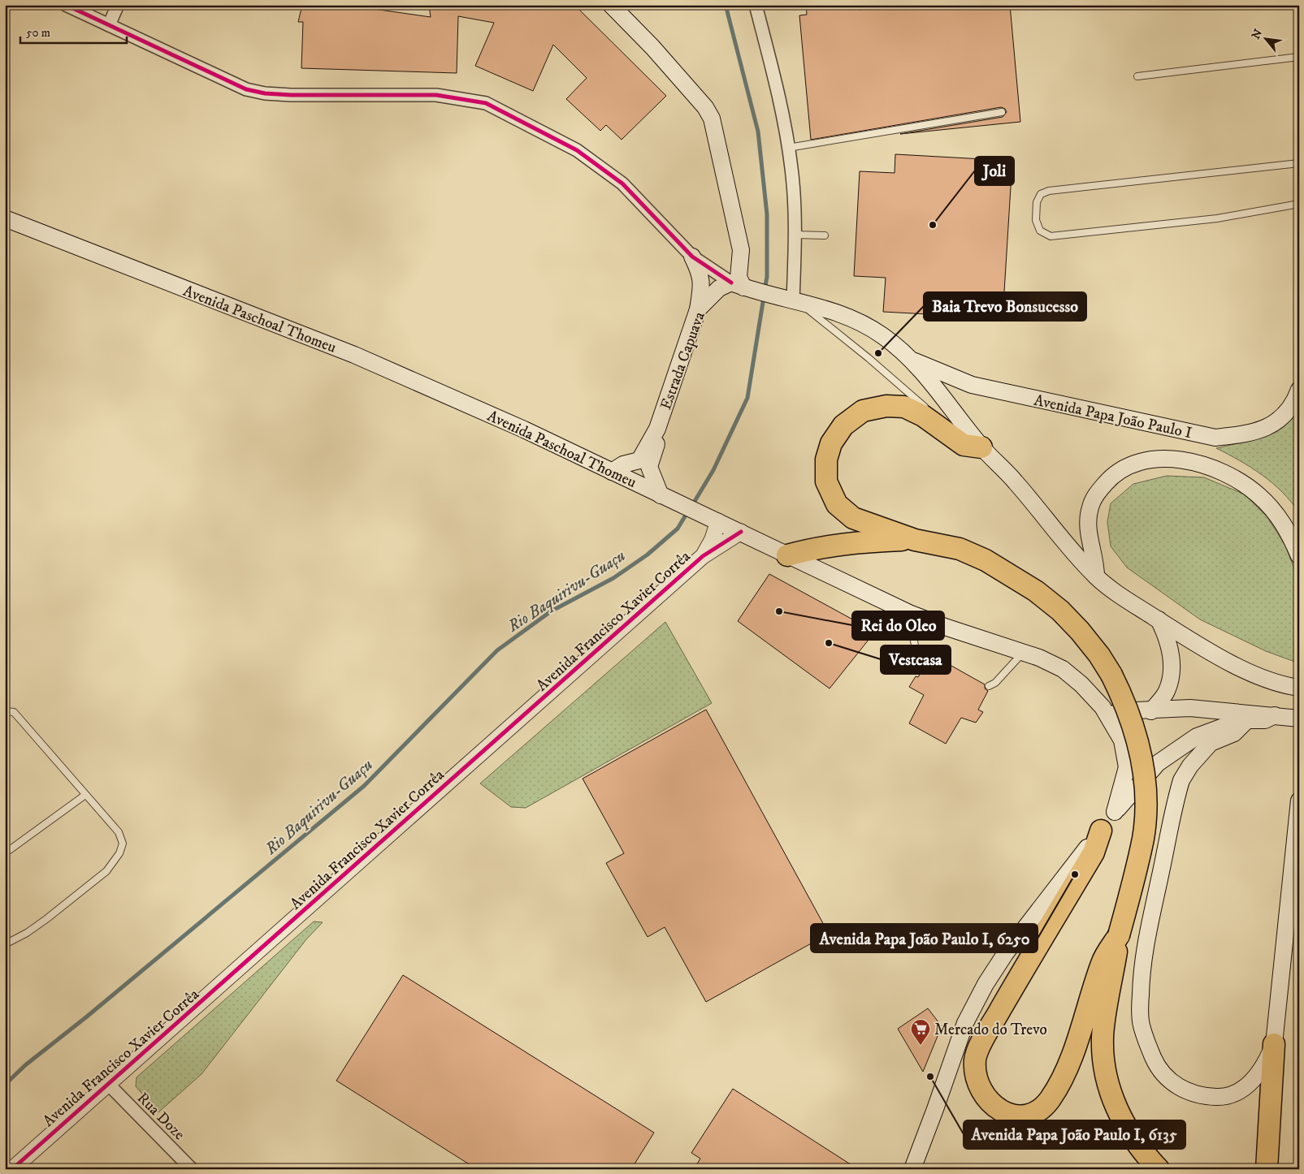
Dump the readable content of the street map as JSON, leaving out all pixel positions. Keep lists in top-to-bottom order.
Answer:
{
  "streets": {
    "main road": ["Avenida Paschoal Thomeu", "Estrada Capuava", "Avenida Papa João Paulo I"],
    "street": ["Avenida Francisco Xavier Corrêa", "Rua Doze"]
  },
  "crossings": [
    ["Avenida Paschoal Thomeu", "Estrada Capuava"],
    ["Avenida Paschoal Thomeu", "Avenida Francisco Xavier Corrêa"],
    ["Avenida Francisco Xavier Corrêa", "Rua Doze"]
  ],
  "water": ["Rio Baquirivu-Guaçu"],
  "places": {
    "other": [
      "Joli",
      "Baia Trevo Bonsucesso",
      "Rei do Oleo",
      "Vestcasa",
      "Avenida Papa João Paulo I, 6250",
      "Avenida Papa João Paulo I, 6135"
    ],
    "supermarket": ["Mercado do Trevo"]
  },
  "scale_bar": "50 m",
  "north": "top left"
}
